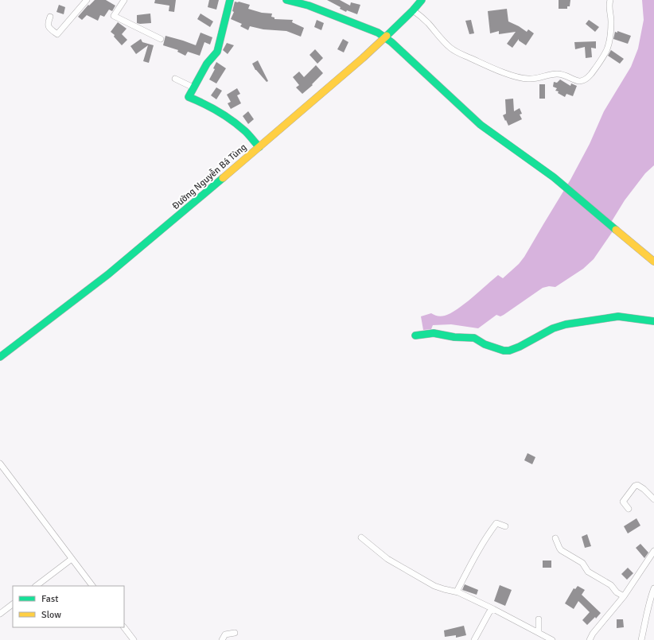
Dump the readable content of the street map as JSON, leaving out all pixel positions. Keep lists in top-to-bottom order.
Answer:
{
  "streets": {
    "street": ["Đường Nguyễn Bá Tùng"]
  },
  "legend": ["Fast", "Slow"]
}
